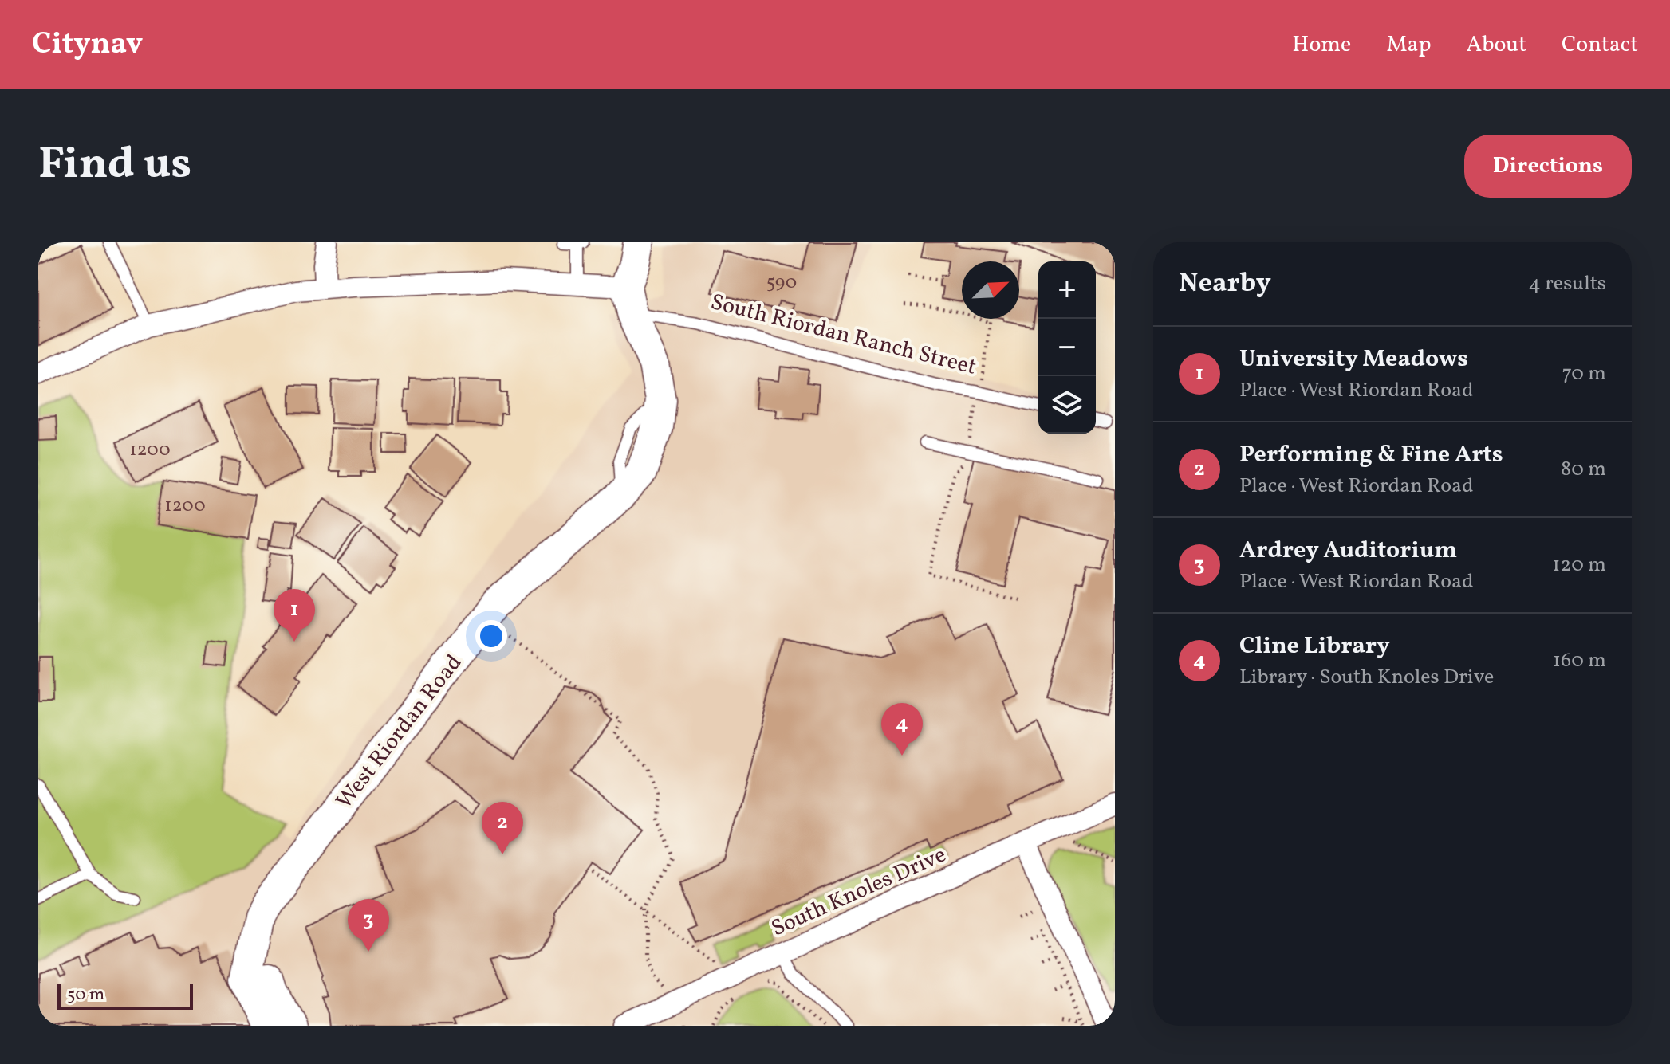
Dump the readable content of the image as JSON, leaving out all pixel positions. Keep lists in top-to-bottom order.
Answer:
{
  "streets": {
    "street": ["South Riordan Ranch Street", "West Riordan Road", "South Knoles Drive"]
  },
  "crossings": [
    ["South Riordan Ranch Street", "West Riordan Road"]
  ],
  "house_numbers": ["590", "1200", "1200"],
  "scale_bar": "50 m",
  "north": "top right",
  "page": {
    "header": "Citynav",
    "nav": [
      "Home",
      "Map",
      "About",
      "Contact"
    ],
    "title": "Find us",
    "buttons": "Directions",
    "heading": ["Nearby", "4 results"],
    "map_buttons": ["+", "−"],
    "list": [
      {
        "mark": "1",
        "name": "University Meadows",
        "note": "Place · West Riordan Road",
        "value": "70 m"
      },
      {
        "mark": "2",
        "name": "Performing & Fine Arts",
        "note": "Place · West Riordan Road",
        "value": "80 m"
      },
      {
        "mark": "3",
        "name": "Ardrey Auditorium",
        "note": "Place · West Riordan Road",
        "value": "120 m"
      },
      {
        "mark": "4",
        "name": "Cline Library",
        "note": "Library · South Knoles Drive",
        "value": "160 m"
      }
    ],
    "pins": [
      "1",
      "4",
      "2",
      "3"
    ],
    "scale": "50 m"
  }
}
